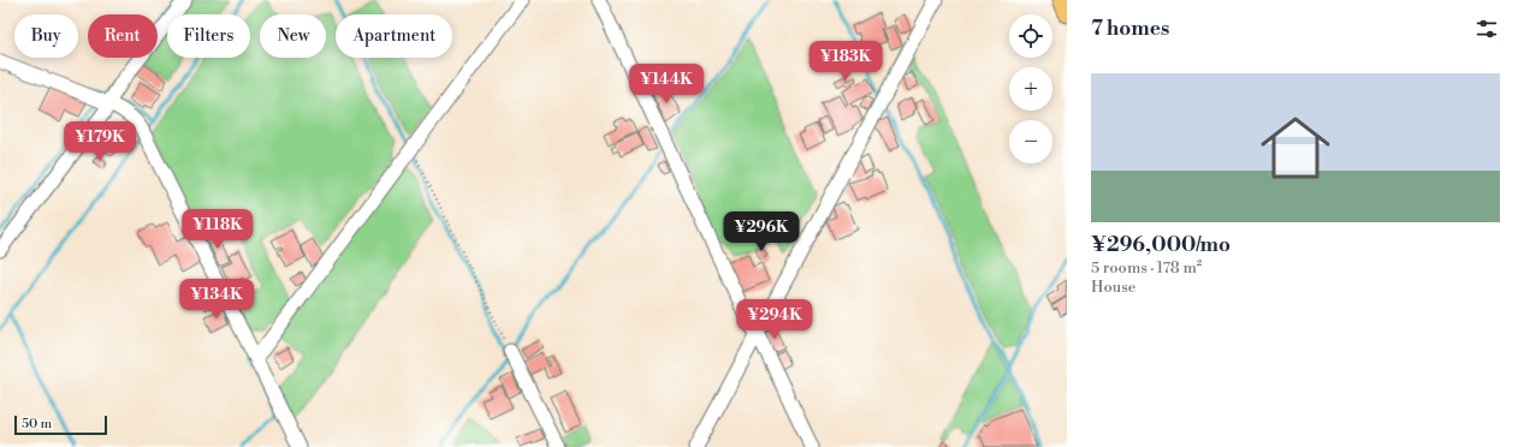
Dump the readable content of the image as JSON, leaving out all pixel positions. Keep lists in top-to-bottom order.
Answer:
{
  "scale_bar": "50 m",
  "page": {
    "heading": "7 homes",
    "map_buttons": ["+", "−"],
    "chip": [
      "Buy",
      "Rent",
      "Filters",
      "New",
      "Apartment"
    ],
    "price": [
      "¥183K",
      "¥144K",
      "¥179K",
      "¥118K",
      "¥296K",
      "¥134K",
      "¥294K"
    ],
    "list": [
      {
        "name": "¥296,000/mo",
        "note": "5 rooms · 178 m² · House"
      }
    ],
    "scale": "50 m"
  }
}
